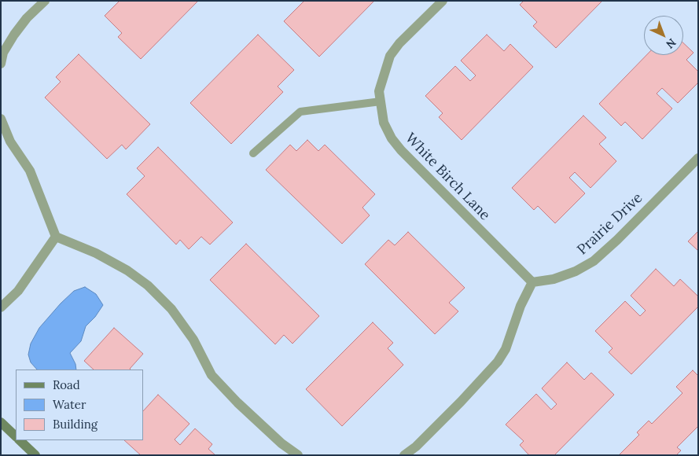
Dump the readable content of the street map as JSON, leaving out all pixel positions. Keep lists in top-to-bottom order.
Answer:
{
  "streets": {
    "street": ["White Birch Lane", "Prairie Drive"]
  },
  "crossings": [
    ["White Birch Lane", "Prairie Drive"]
  ],
  "legend": ["Road", "Water", "Building"],
  "north": "bottom right"
}
